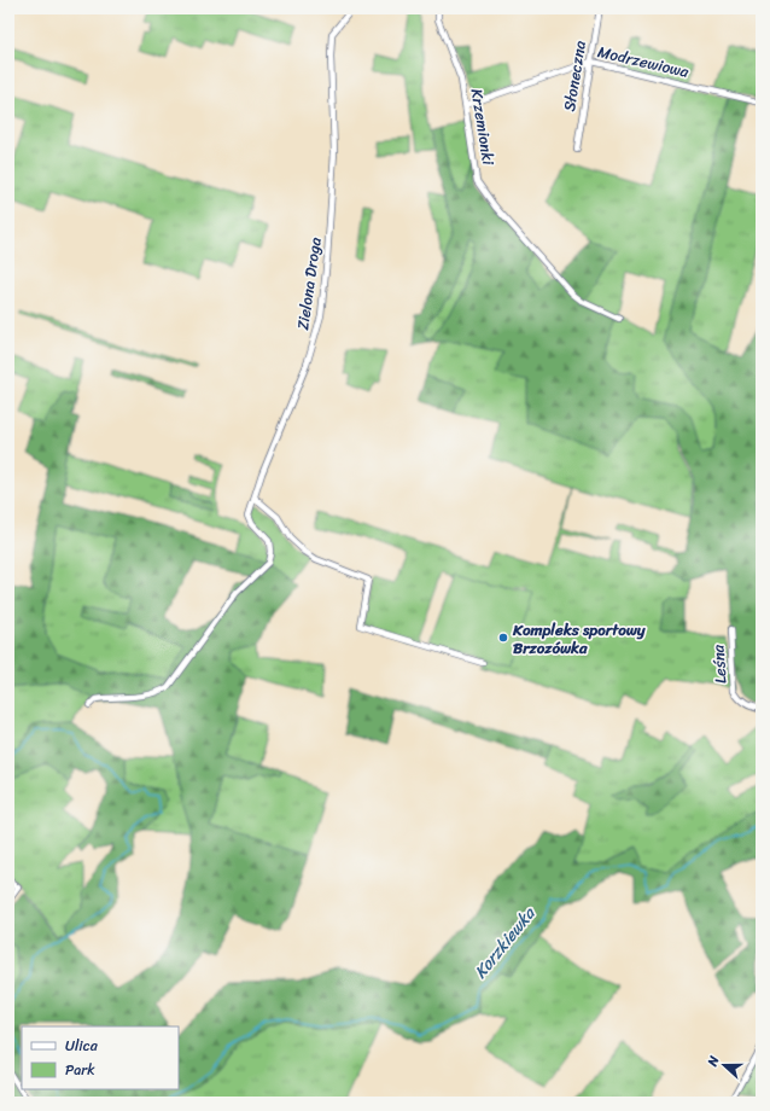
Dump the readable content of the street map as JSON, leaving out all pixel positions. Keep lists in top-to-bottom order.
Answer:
{
  "streets": {
    "street": [
      "Modrzewiowa",
      "Słoneczna",
      "Krzemionki",
      "Zielona Droga",
      "Leśna"
    ]
  },
  "crossings": [
    ["Modrzewiowa", "Słoneczna"],
    ["Modrzewiowa", "Krzemionki"]
  ],
  "water": ["Korzkiewka"],
  "places": ["Kompleks sportowy Brzozówka"],
  "legend": ["Ulica", "Park"],
  "north": "left"
}
